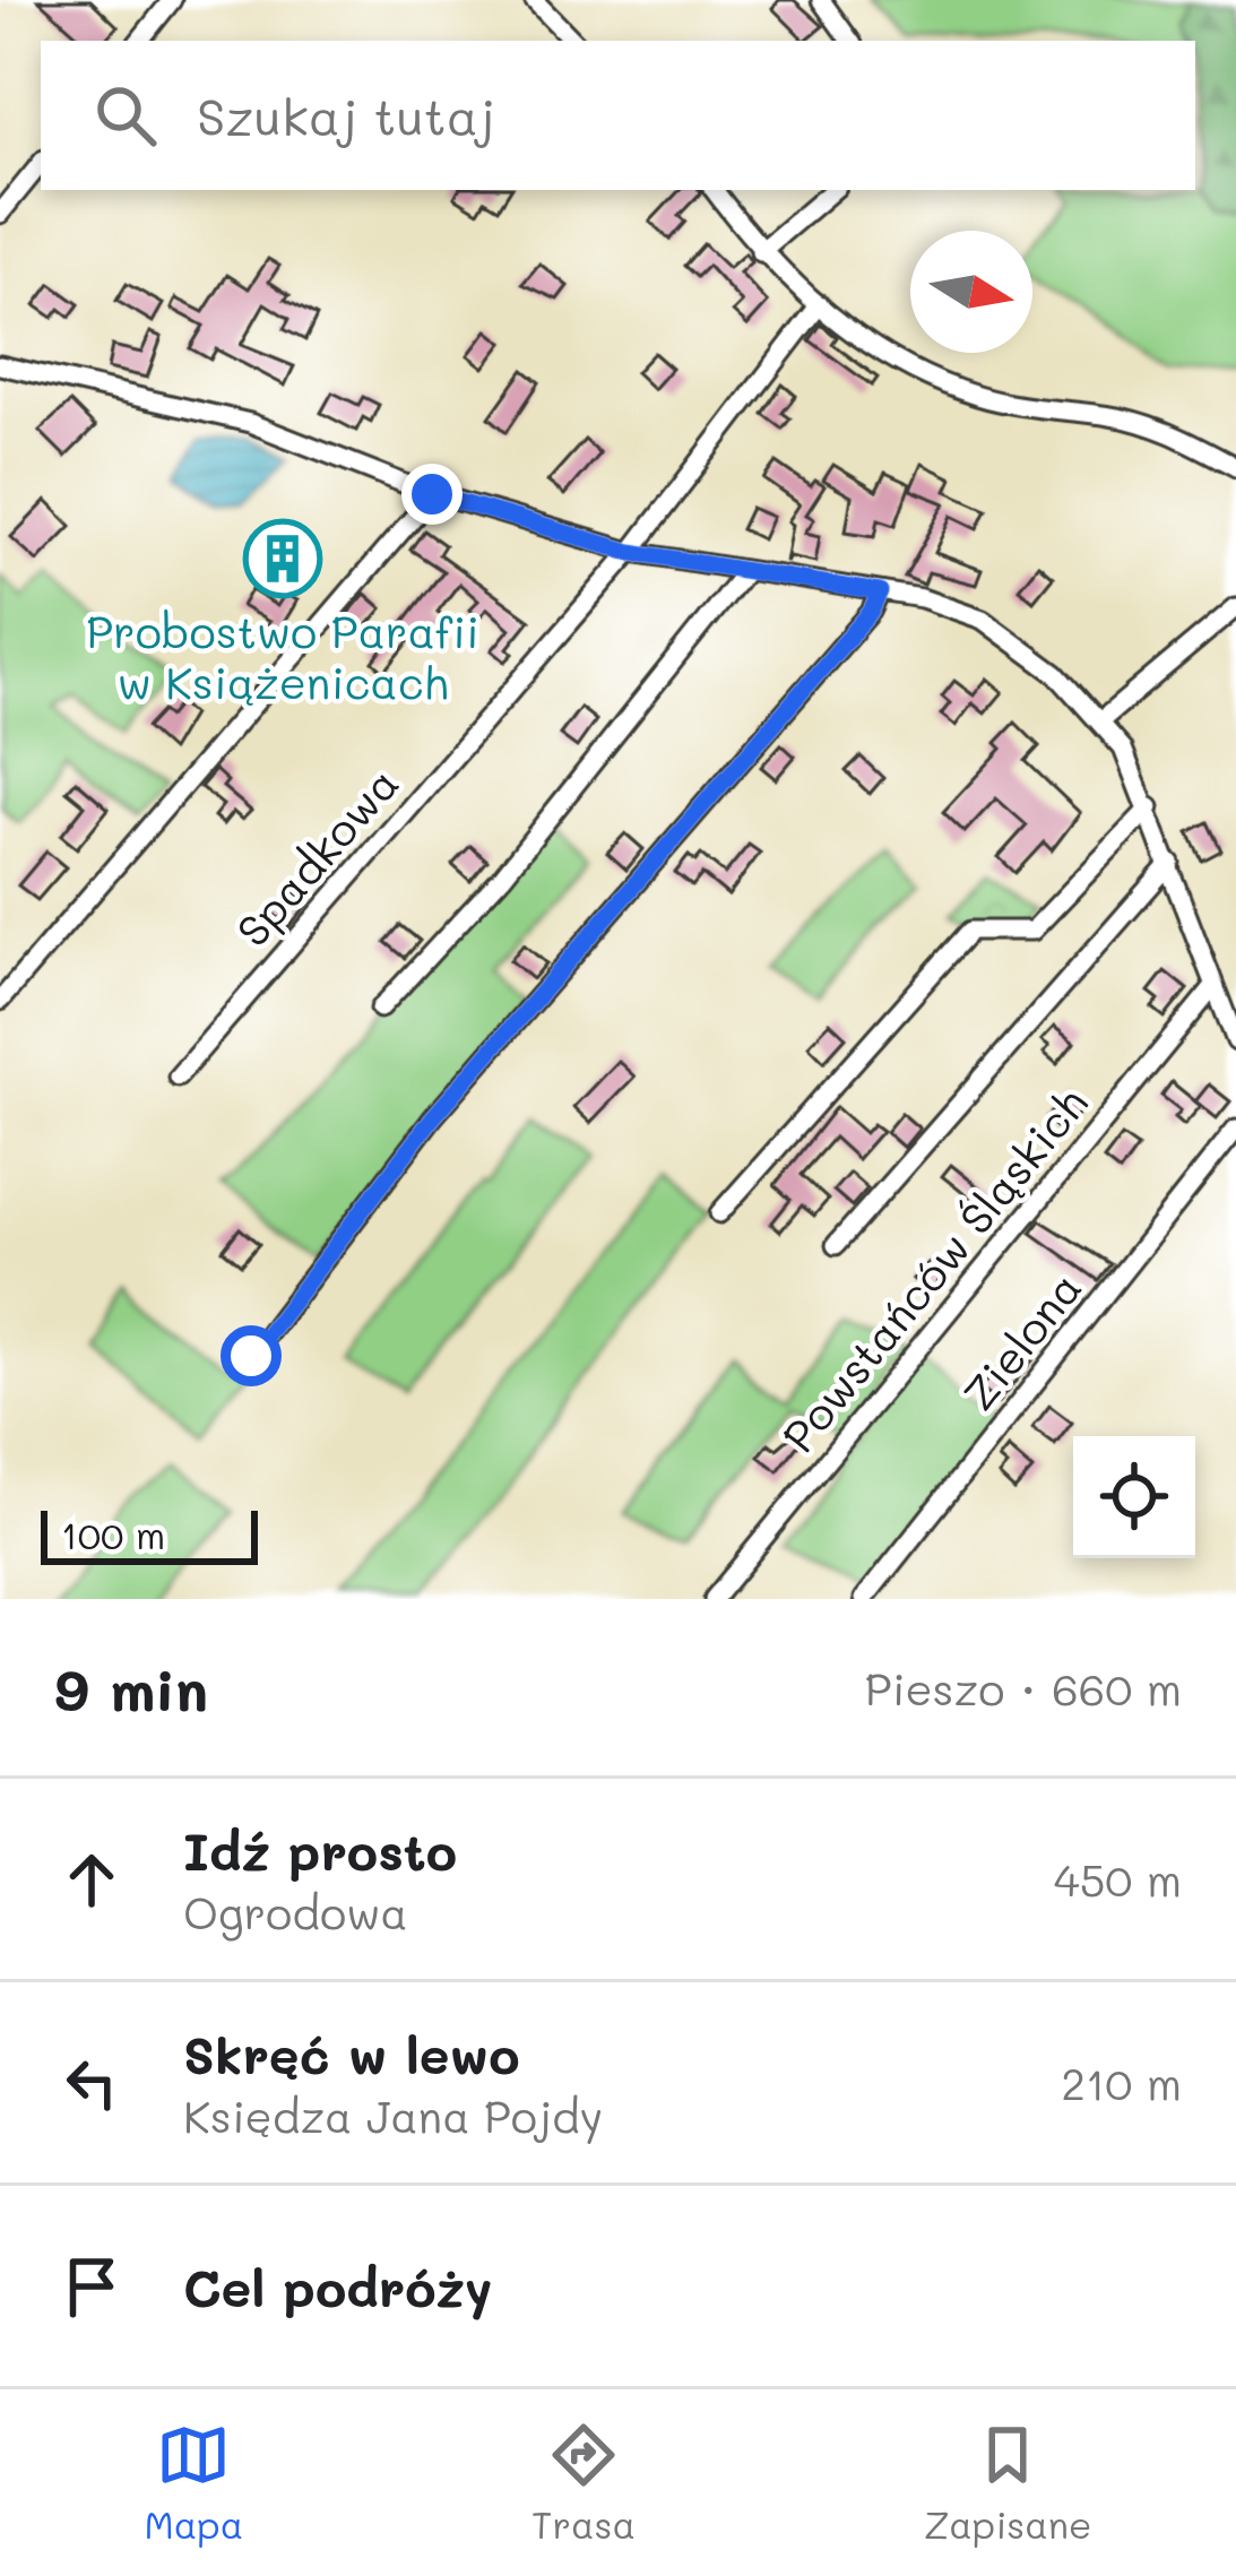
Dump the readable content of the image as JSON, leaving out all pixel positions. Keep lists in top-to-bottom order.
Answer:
{
  "streets": {
    "street": ["Spadkowa", "Powstańców Śląskich", "Zielona"]
  },
  "places": {
    "building": ["Probostwo Parafii w Książenicach"]
  },
  "scale_bar": "100 m",
  "north": "right",
  "page": {
    "search": "Szukaj tutaj",
    "scale": "100 m",
    "heading": ["9 min", "Pieszo · 660 m"],
    "list": [
      ["Idź prosto", "Ogrodowa", "450 m"],
      ["Skręć w lewo", "Księdza Jana Pojdy", "210 m"],
      "Cel podróży"
    ],
    "nav": ["Mapa", "Trasa", "Zapisane"]
  }
}
